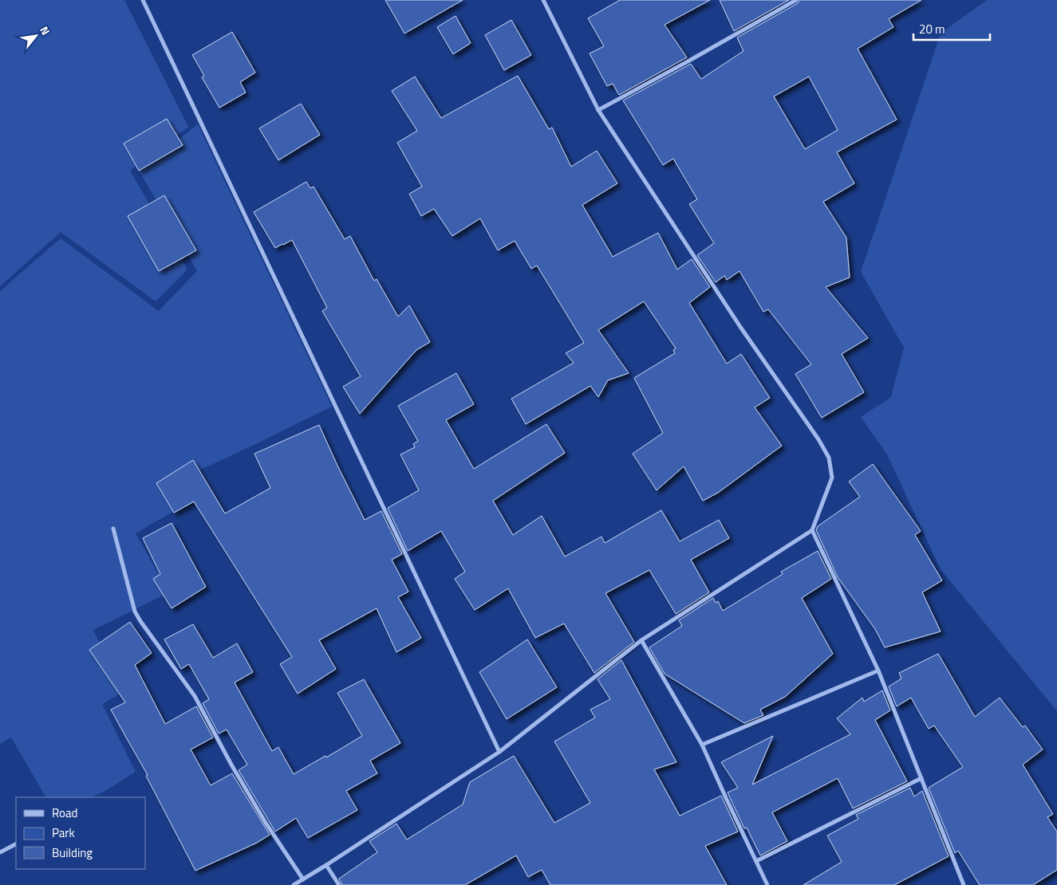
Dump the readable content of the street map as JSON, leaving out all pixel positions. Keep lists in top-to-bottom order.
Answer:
{
  "legend": ["Road", "Park", "Building"],
  "scale_bar": "20 m",
  "north": "top right"
}
